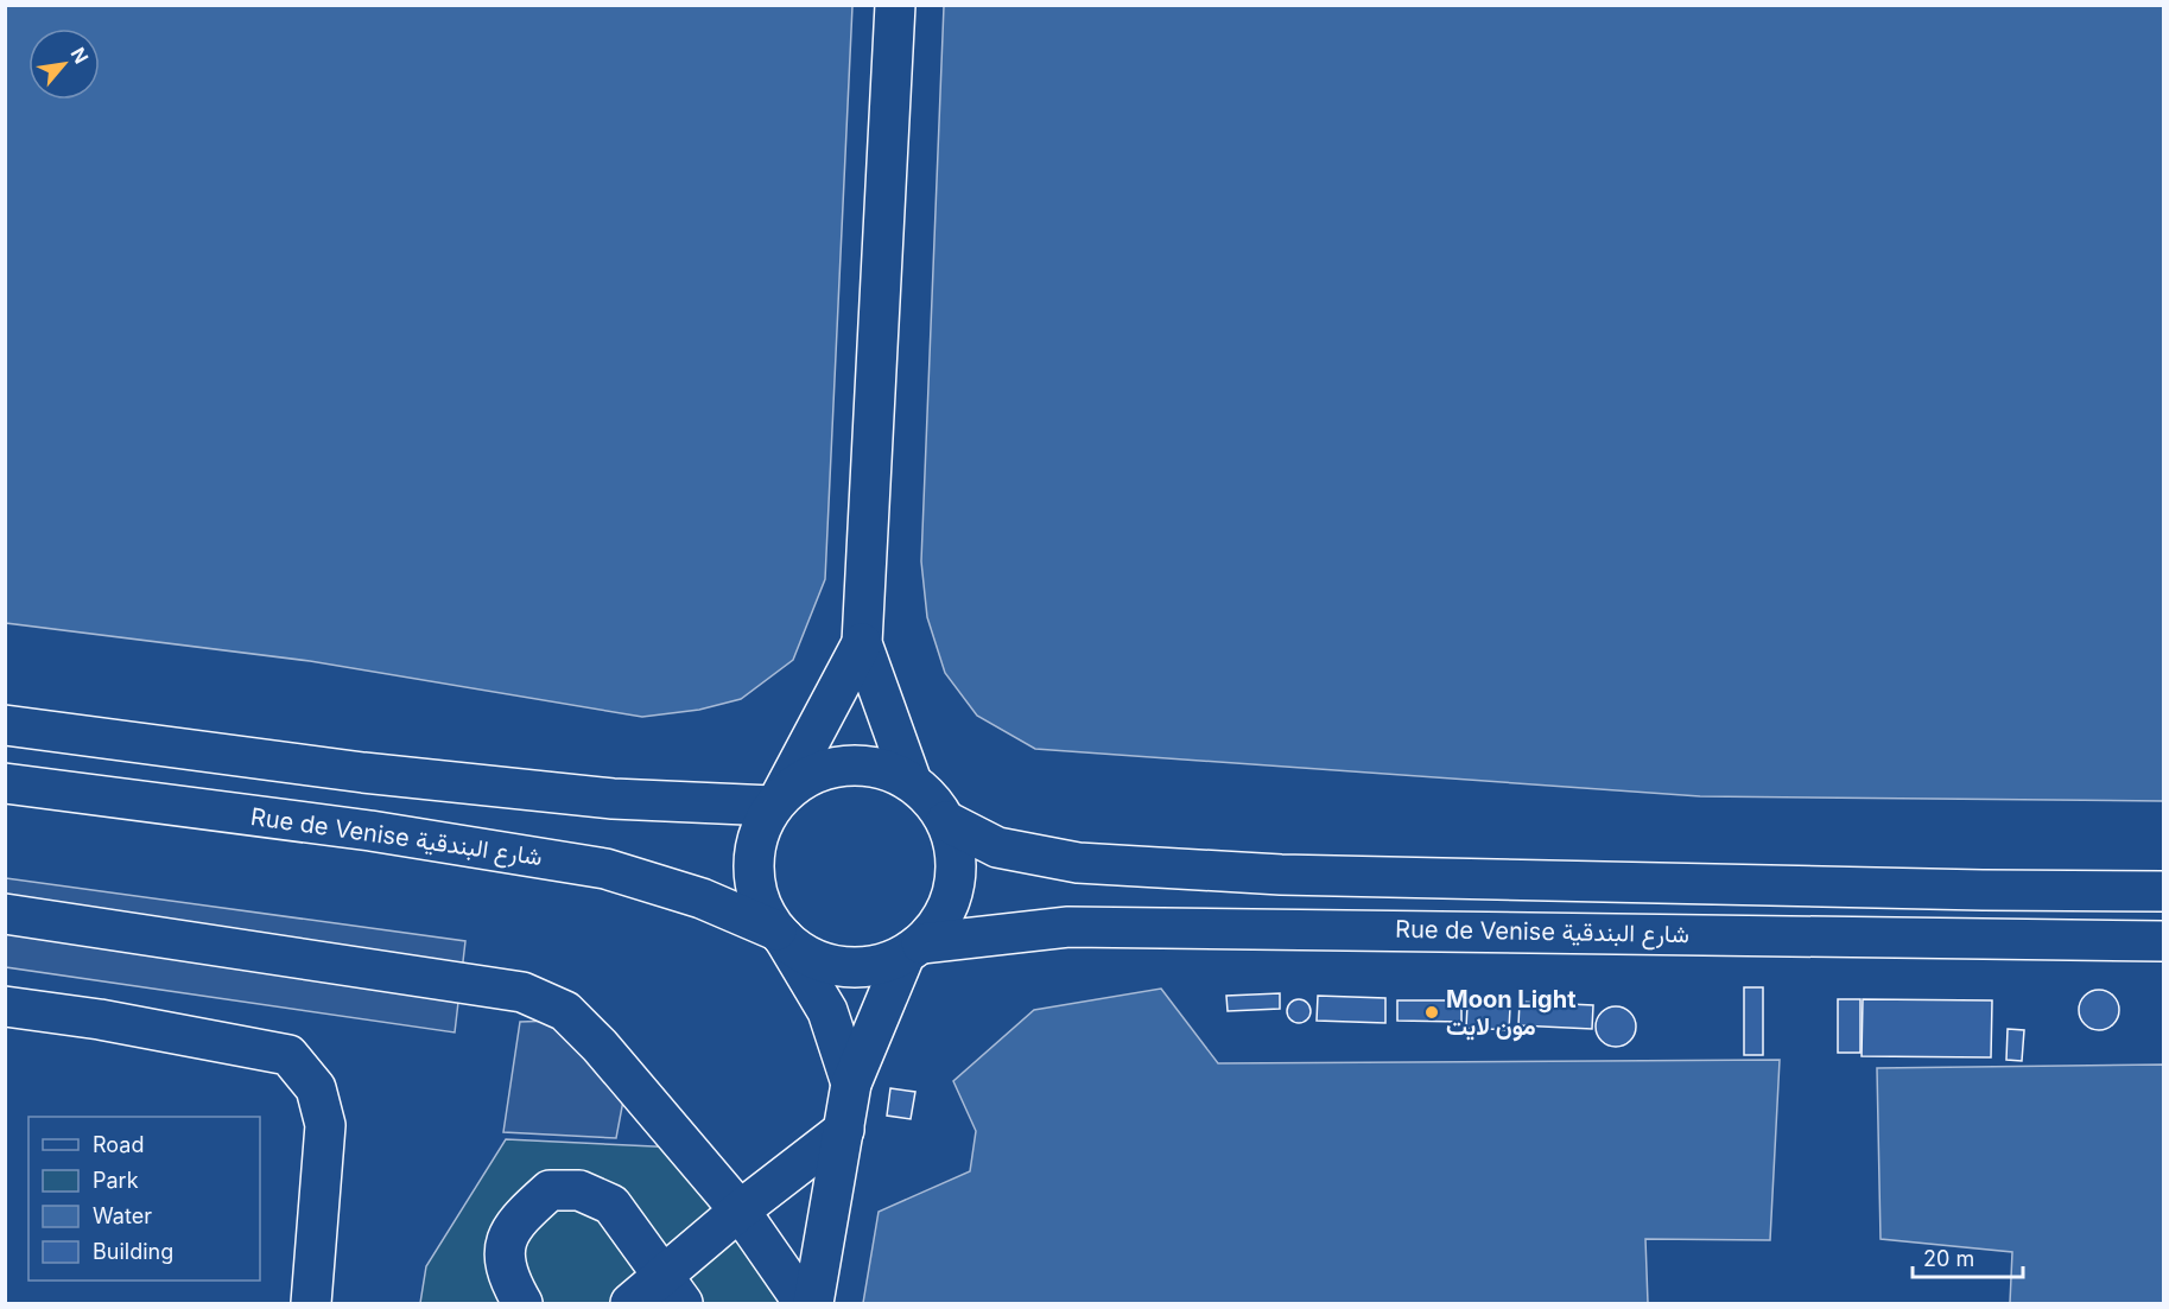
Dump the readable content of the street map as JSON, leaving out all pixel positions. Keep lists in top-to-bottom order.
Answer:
{
  "streets": {
    "main road": ["Rue de Venise شارع البندقية"]
  },
  "places": ["Moon Light مون لايت"],
  "legend": [
    "Road",
    "Park",
    "Water",
    "Building"
  ],
  "scale_bar": "20 m",
  "north": "top right"
}
